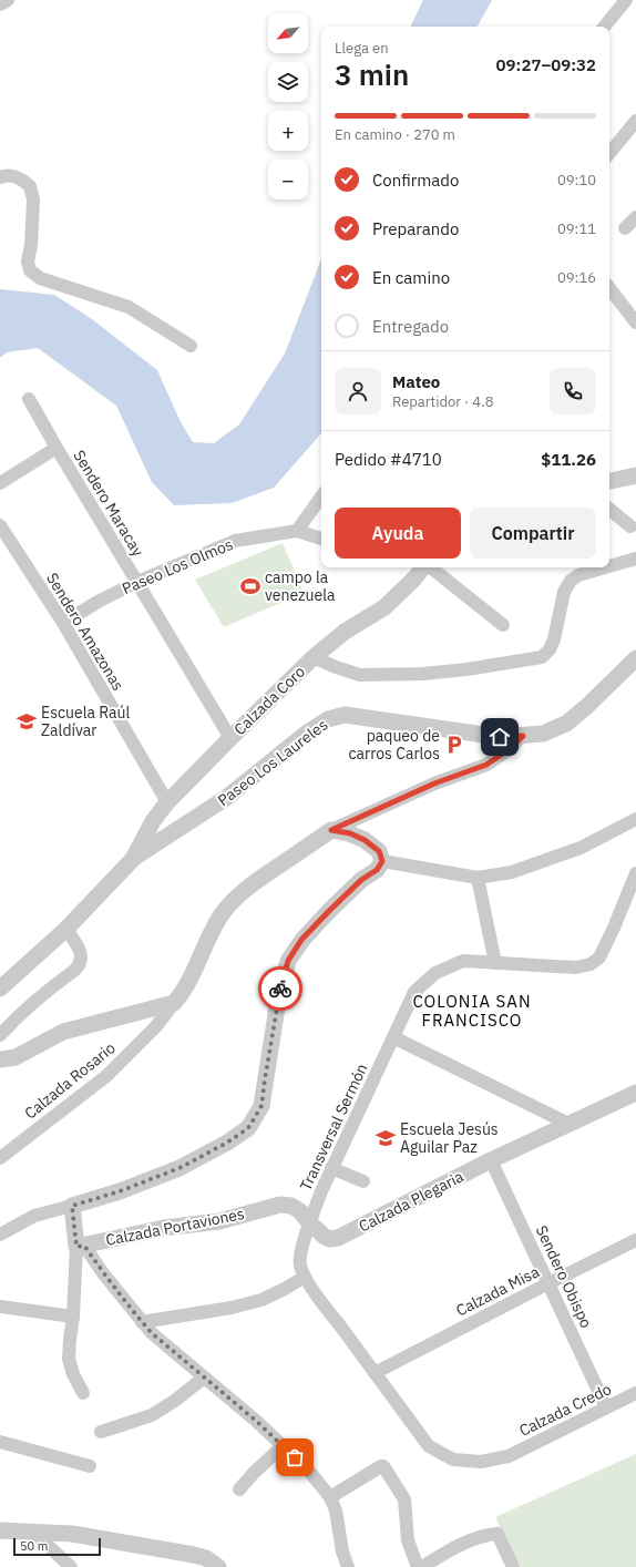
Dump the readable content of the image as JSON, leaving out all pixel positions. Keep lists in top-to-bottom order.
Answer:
{
  "streets": {
    "street": [
      "Sendero Maracay",
      "Paseo Los Olmos",
      "Sendero Amazonas",
      "Calzada Coro",
      "Paseo Los Laureles",
      "Calzada Rosario",
      "Transversal Sermón",
      "Calzada Plegaria",
      "Calzada Portaviones",
      "Sendero Obispo",
      "Calzada Misa",
      "Calzada Credo"
    ]
  },
  "crossings": [
    ["Sendero Maracay", "Paseo Los Olmos"],
    ["Sendero Maracay", "Calzada Coro"],
    ["Paseo Los Olmos", "Sendero Amazonas"],
    ["Sendero Amazonas", "Calzada Coro"],
    ["Calzada Coro", "Paseo Los Laureles"],
    ["Transversal Sermón", "Calzada Plegaria"],
    ["Transversal Sermón", "Calzada Portaviones"],
    ["Transversal Sermón", "Calzada Misa"],
    ["Transversal Sermón", "Calzada Credo"],
    ["Calzada Plegaria", "Calzada Portaviones"],
    ["Calzada Plegaria", "Sendero Obispo"],
    ["Sendero Obispo", "Calzada Misa"],
    ["Sendero Obispo", "Calzada Credo"]
  ],
  "districts": ["COLONIA SAN FRANCISCO"],
  "places": {
    "sports": ["campo la venezuela"],
    "school or university": ["Escuela Raúl Zaldívar", "Escuela Jesús Aguilar Paz"],
    "parking": ["paqueo de carros Carlos"]
  },
  "scale_bar": "50 m",
  "north": "bottom left",
  "page": {
    "map_buttons": ["+", "−"],
    "heading": ["3 min", "Llega en", "09:27–09:32"],
    "panel": [
      "Mateo",
      "Repartidor · 4.8",
      "Pedido #4710",
      "$11.26"
    ],
    "bar": "En camino · 270 m",
    "list": [
      ["Confirmado", "09:10"],
      ["Preparando", "09:11"],
      ["En camino", "09:16"],
      "Entregado"
    ],
    "buttons": ["Ayuda", "Compartir"],
    "scale": "50 m"
  }
}
